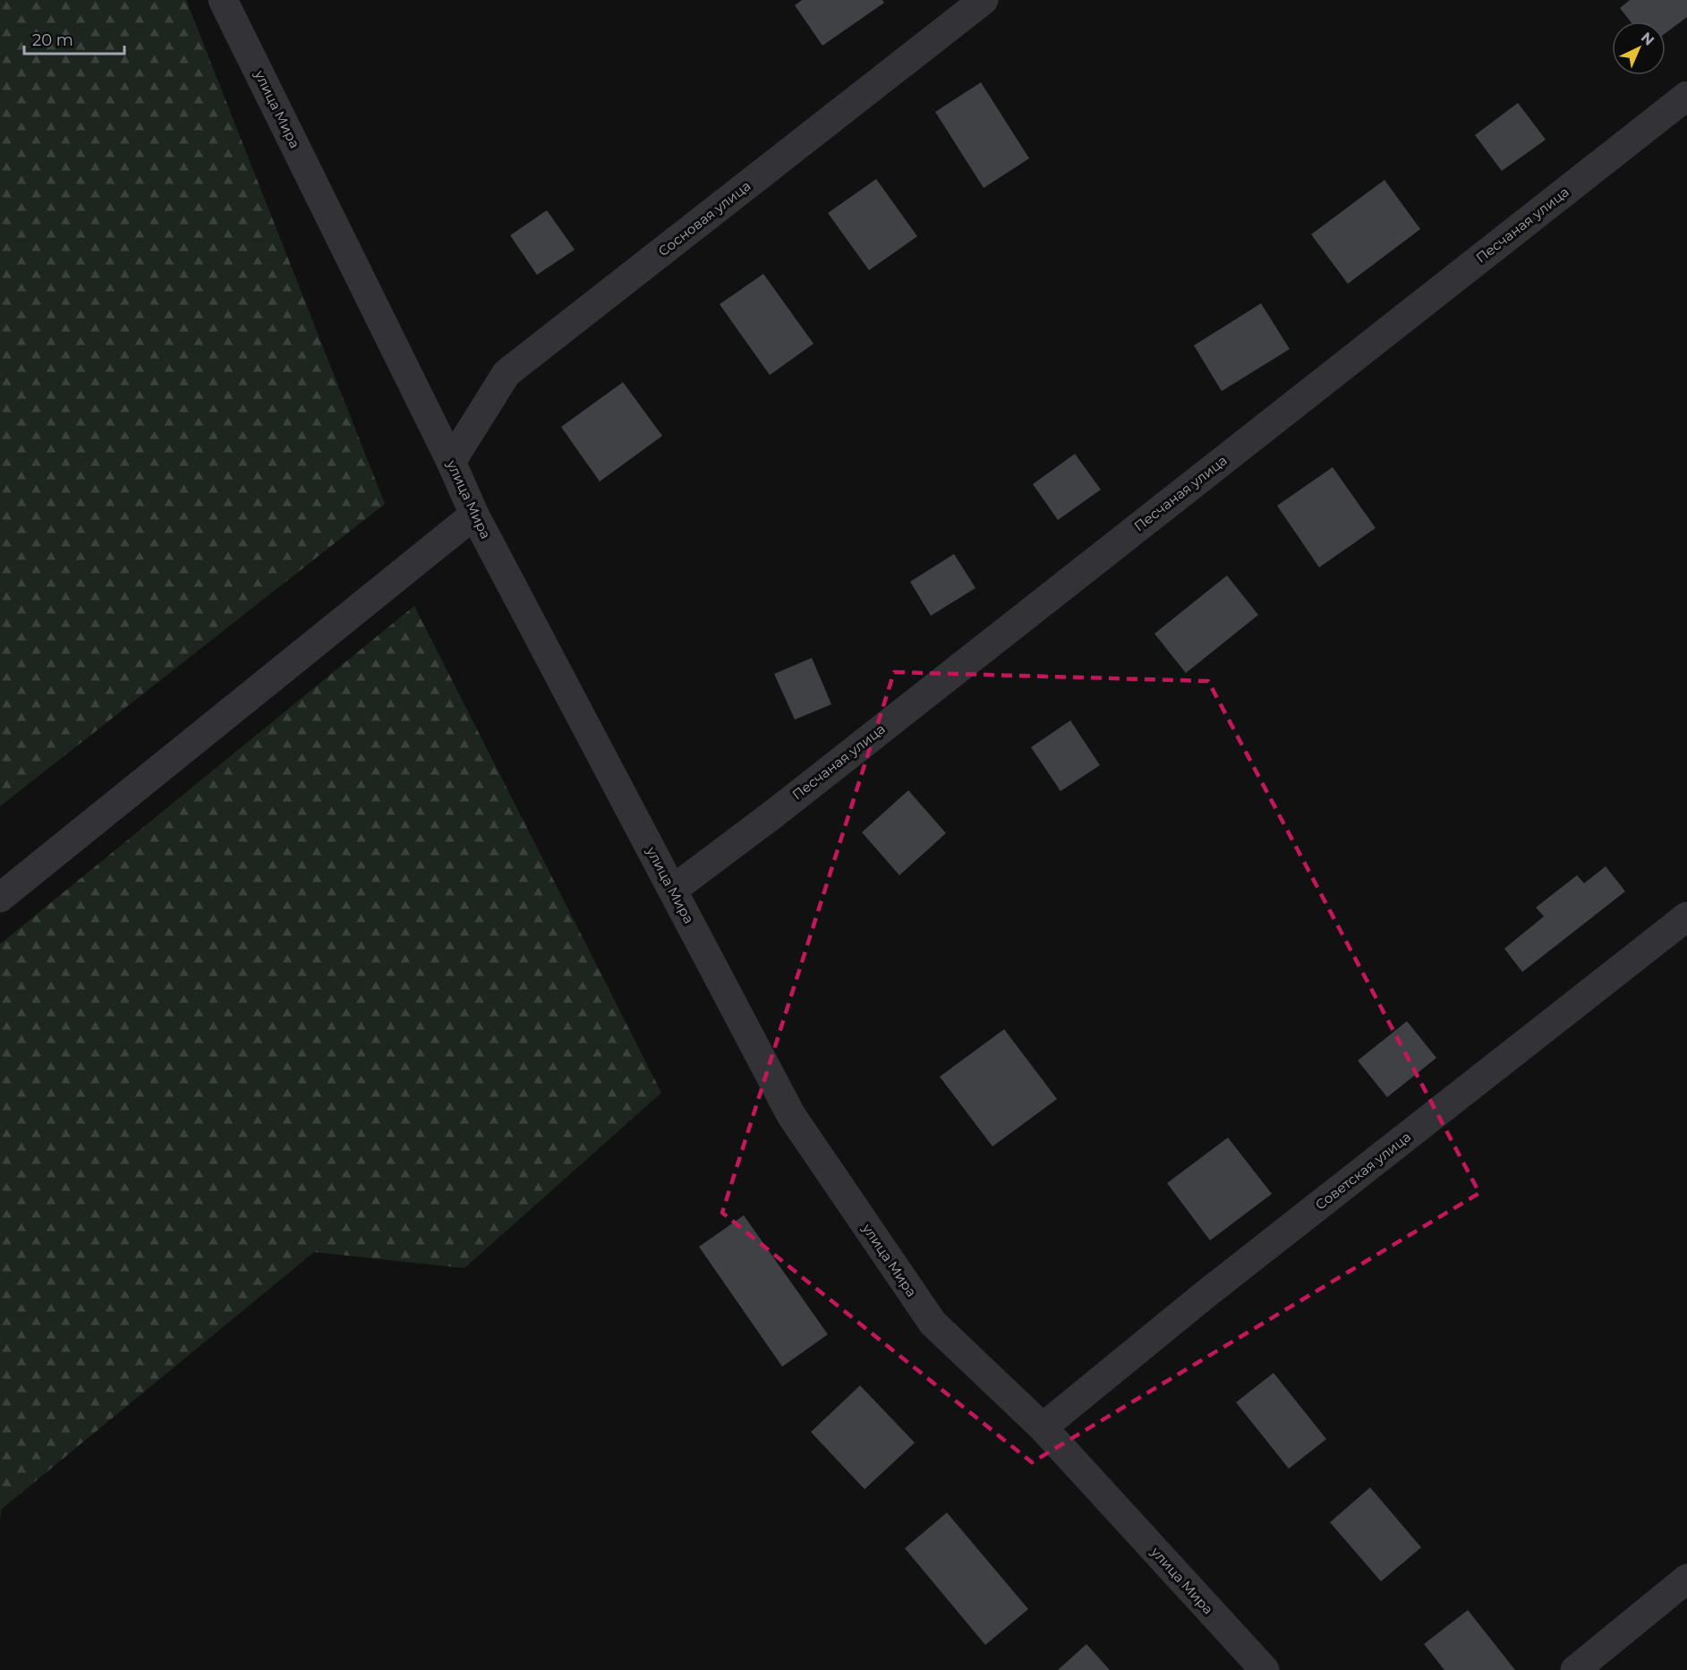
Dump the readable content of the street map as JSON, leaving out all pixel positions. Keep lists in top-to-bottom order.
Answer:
{
  "streets": {
    "street": [
      "улица Мира",
      "Сосновая улица",
      "Песчаная улица",
      "Советская улица"
    ]
  },
  "crossings": [
    ["улица Мира", "Сосновая улица"],
    ["улица Мира", "Песчаная улица"],
    ["улица Мира", "Советская улица"]
  ],
  "scale_bar": "20 m",
  "north": "top right"
}
